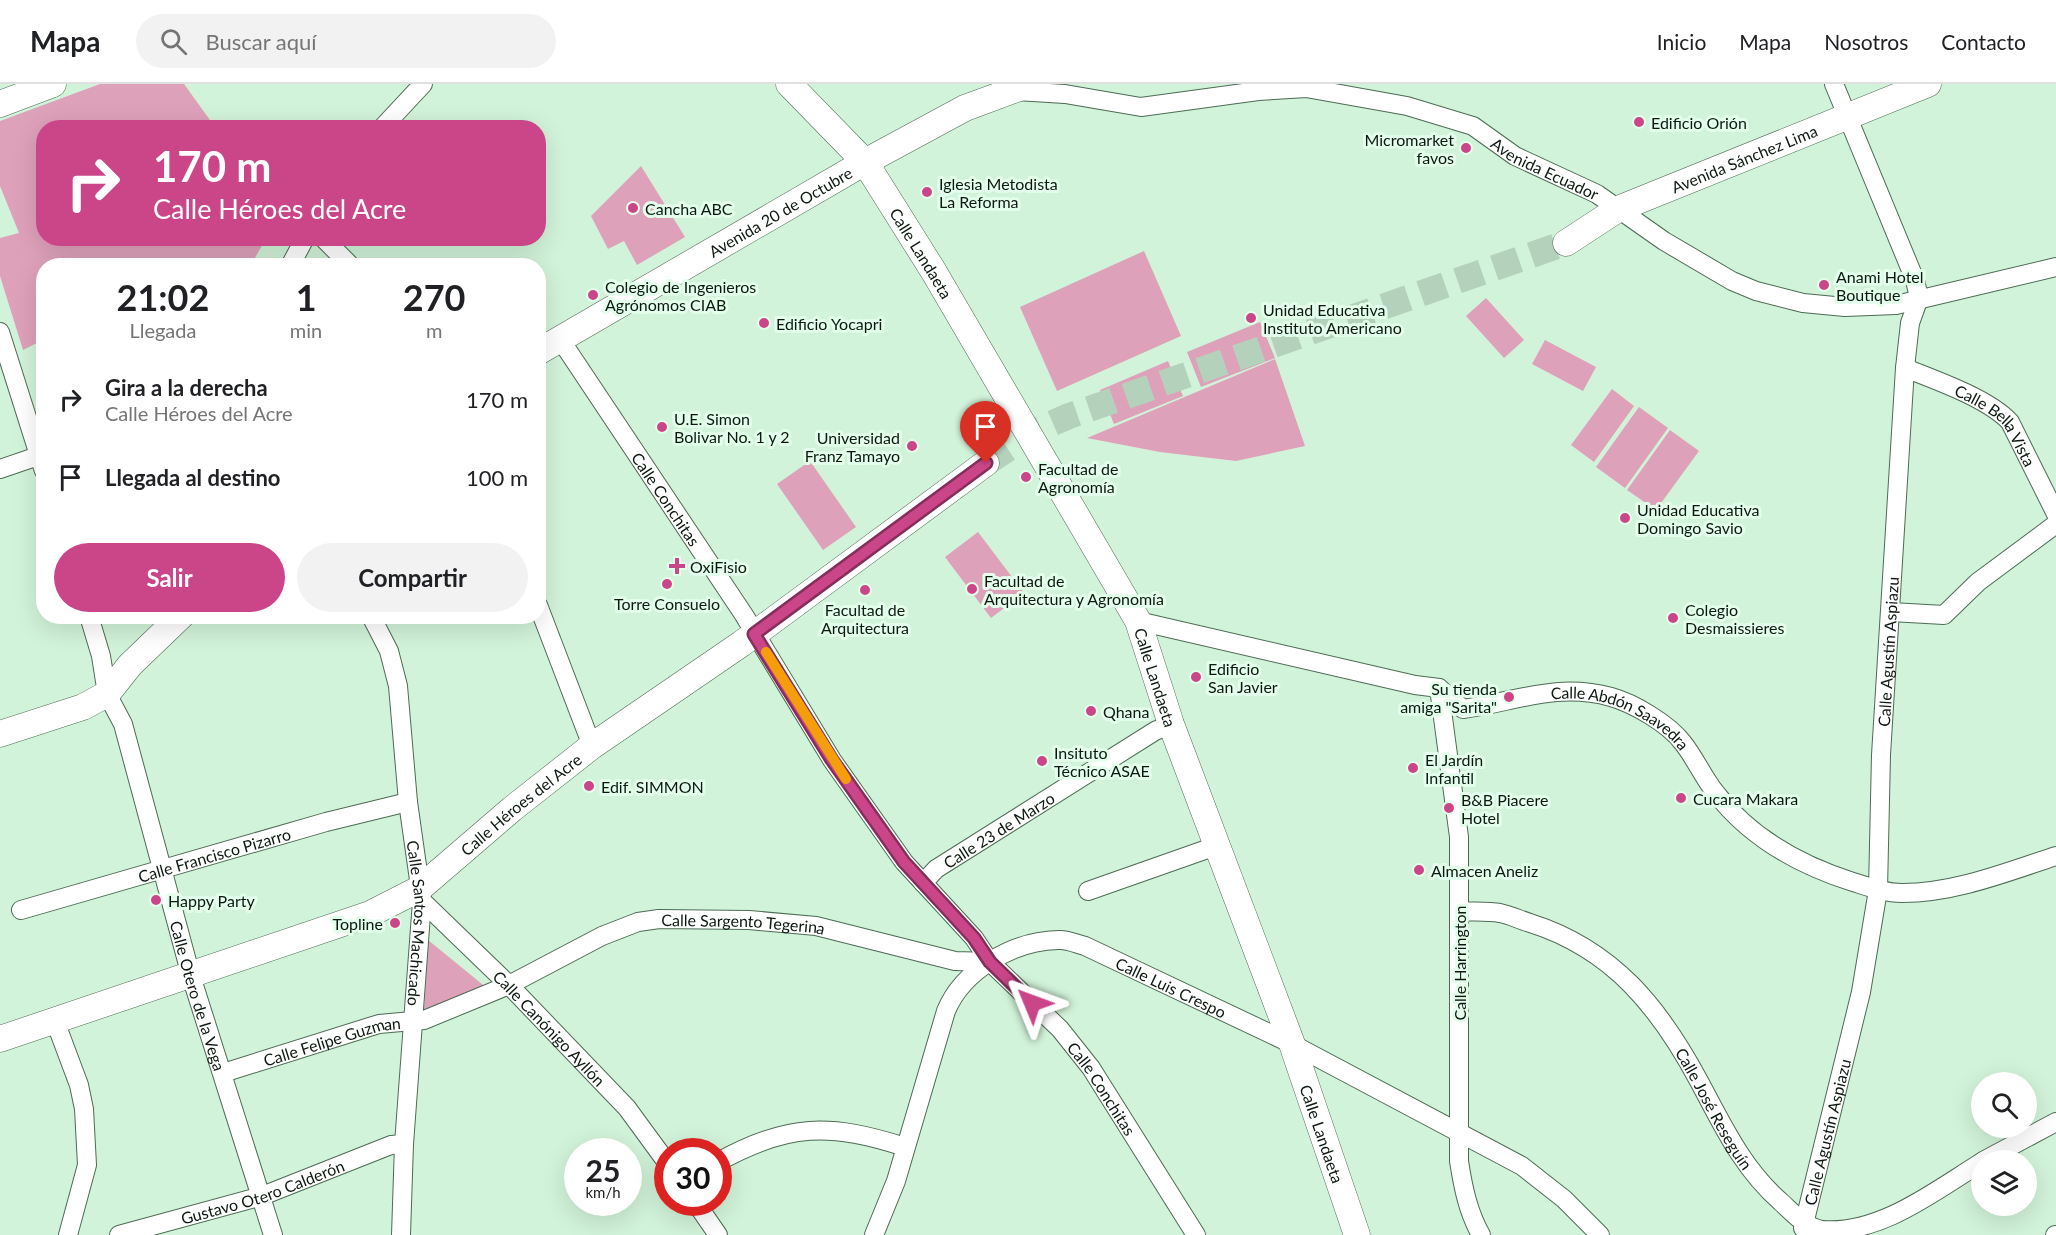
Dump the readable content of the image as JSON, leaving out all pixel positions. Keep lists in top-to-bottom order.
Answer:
{
  "streets": {
    "main road": [
      "Avenida Sánchez Lima",
      "Avenida 20 de Octubre",
      "Calle Landaeta",
      "Calle Héroes del Acre"
    ],
    "street": [
      "Avenida Ecuador",
      "Calle Bella Vista",
      "Calle Conchitas",
      "Calle Agustín Aspiazu",
      "Calle Abdón Saavedra",
      "Calle 23 de Marzo",
      "Calle Francisco Pizarro",
      "Calle Santos Machicado",
      "Calle Sargento Tegerina",
      "Calle Harrington",
      "Calle Luis Crespo",
      "Calle Otero de la Vega",
      "Calle Canónigo Ayllón",
      "Calle Felipe Guzman",
      "Calle José Reseguín",
      "Gustavo Otero Calderón"
    ]
  },
  "crossings": [
    ["Avenida Sánchez Lima", "Avenida Ecuador"],
    ["Avenida Ecuador", "Avenida 20 de Octubre"],
    ["Avenida Ecuador", "Calle Agustín Aspiazu"],
    ["Avenida 20 de Octubre", "Calle Landaeta"],
    ["Avenida 20 de Octubre", "Calle Conchitas"],
    ["Calle Landaeta", "Calle 23 de Marzo"],
    ["Calle Landaeta", "Calle Luis Crespo"],
    ["Calle Bella Vista", "Calle Agustín Aspiazu"],
    ["Calle Conchitas", "Calle Héroes del Acre"],
    ["Calle Conchitas", "Calle 23 de Marzo"],
    ["Calle Conchitas", "Calle Sargento Tegerina"],
    ["Calle Conchitas", "Calle Luis Crespo"],
    ["Calle Agustín Aspiazu", "Calle Abdón Saavedra"],
    ["Calle Agustín Aspiazu", "Calle José Reseguín"],
    ["Calle Abdón Saavedra", "Calle Harrington"],
    ["Calle Héroes del Acre", "Calle Santos Machicado"],
    ["Calle Héroes del Acre", "Calle Otero de la Vega"],
    ["Calle Héroes del Acre", "Calle Canónigo Ayllón"],
    ["Calle Francisco Pizarro", "Calle Santos Machicado"],
    ["Calle Francisco Pizarro", "Calle Otero de la Vega"],
    ["Calle Santos Machicado", "Calle Canónigo Ayllón"],
    ["Calle Santos Machicado", "Calle Felipe Guzman"],
    ["Calle Santos Machicado", "Gustavo Otero Calderón"],
    ["Calle Sargento Tegerina", "Calle Luis Crespo"],
    ["Calle Sargento Tegerina", "Calle Canónigo Ayllón"],
    ["Calle Sargento Tegerina", "Calle Felipe Guzman"],
    ["Calle Harrington", "Calle Luis Crespo"],
    ["Calle Harrington", "Calle José Reseguín"],
    ["Calle Otero de la Vega", "Calle Felipe Guzman"],
    ["Calle Otero de la Vega", "Gustavo Otero Calderón"],
    ["Calle Canónigo Ayllón", "Calle Felipe Guzman"]
  ],
  "places": {
    "other": [
      "Edificio Orión",
      "Micromarket favos",
      "Iglesia Metodista La Reforma",
      "Cancha ABC",
      "Anami Hotel Boutique",
      "Colegio de Ingenieros Agrónomos CIAB",
      "Unidad Educativa Instituto Americano",
      "Edificio Yocapri",
      "U.E. Simon Bolivar No. 1 y 2",
      "Universidad Franz Tamayo",
      "Facultad de Agronomía",
      "Unidad Educativa Domingo Savio",
      "Torre Consuelo",
      "Facultad de Arquitectura y Agronomía",
      "Facultad de Arquitectura",
      "Colegio Desmaissieres",
      "Edificio San Javier",
      "Su tienda amiga \"Sarita\"",
      "Qhana",
      "Insituto Técnico ASAE",
      "El Jardín Infantil",
      "Edif. SIMMON",
      "Cucara Makara",
      "B&B Piacere Hotel",
      "Almacen Aneliz",
      "Happy Party",
      "Topline"
    ],
    "health": ["OxiFisio"]
  },
  "page": {
    "header": "Mapa",
    "search": "Buscar aquí",
    "nav": [
      "Inicio",
      "Mapa",
      "Nosotros",
      "Contacto"
    ],
    "turn": ["170 m", "Calle Héroes del Acre"],
    "eta": [
      "21:02",
      "Llegada",
      "1",
      "min",
      "270",
      "m"
    ],
    "list": [
      {
        "name": "Gira a la derecha",
        "note": "Calle Héroes del Acre",
        "value": "170 m"
      },
      {
        "name": "Llegada al destino",
        "value": "100 m"
      }
    ],
    "buttons": ["Salir", "Compartir"],
    "speed": "25 km/h",
    "limit": "30"
  }
}
